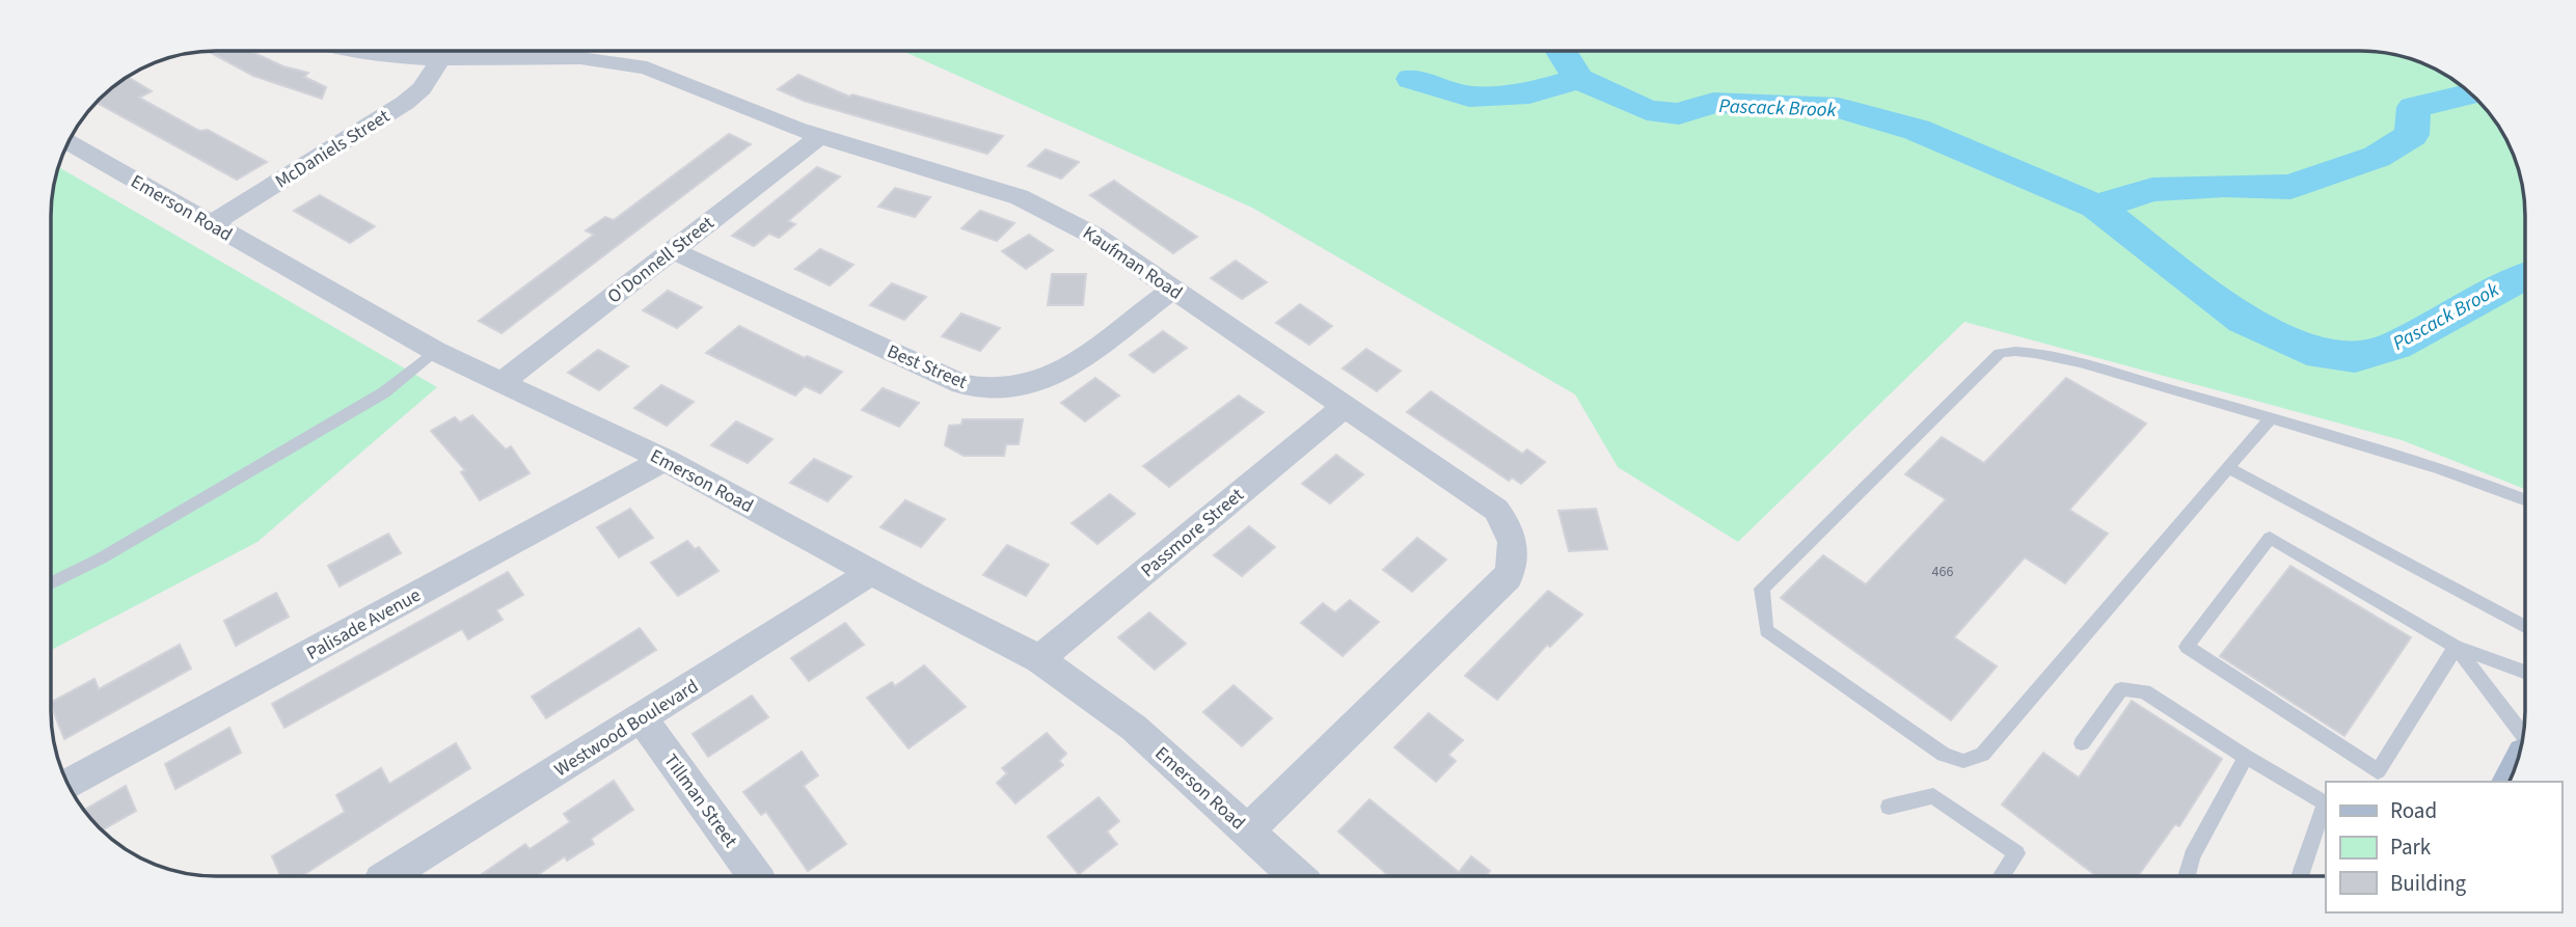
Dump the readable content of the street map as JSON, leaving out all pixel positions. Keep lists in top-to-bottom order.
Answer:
{
  "streets": {
    "street": [
      "McDaniels Street",
      "Emerson Road",
      "O'Donnell Street",
      "Kaufman Road",
      "Best Street",
      "Passmore Street",
      "Palisade Avenue",
      "Westwood Boulevard",
      "Tillman Street"
    ]
  },
  "crossings": [
    ["McDaniels Street", "Emerson Road"],
    ["McDaniels Street", "Kaufman Road"],
    ["Emerson Road", "O'Donnell Street"],
    ["Emerson Road", "Kaufman Road"],
    ["Emerson Road", "Passmore Street"],
    ["Emerson Road", "Palisade Avenue"],
    ["Emerson Road", "Westwood Boulevard"],
    ["O'Donnell Street", "Kaufman Road"],
    ["O'Donnell Street", "Best Street"],
    ["Kaufman Road", "Best Street"],
    ["Kaufman Road", "Passmore Street"],
    ["Westwood Boulevard", "Tillman Street"]
  ],
  "water": ["Pascack Brook"],
  "house_numbers": ["466"],
  "legend": ["Road", "Park", "Building"]
}
